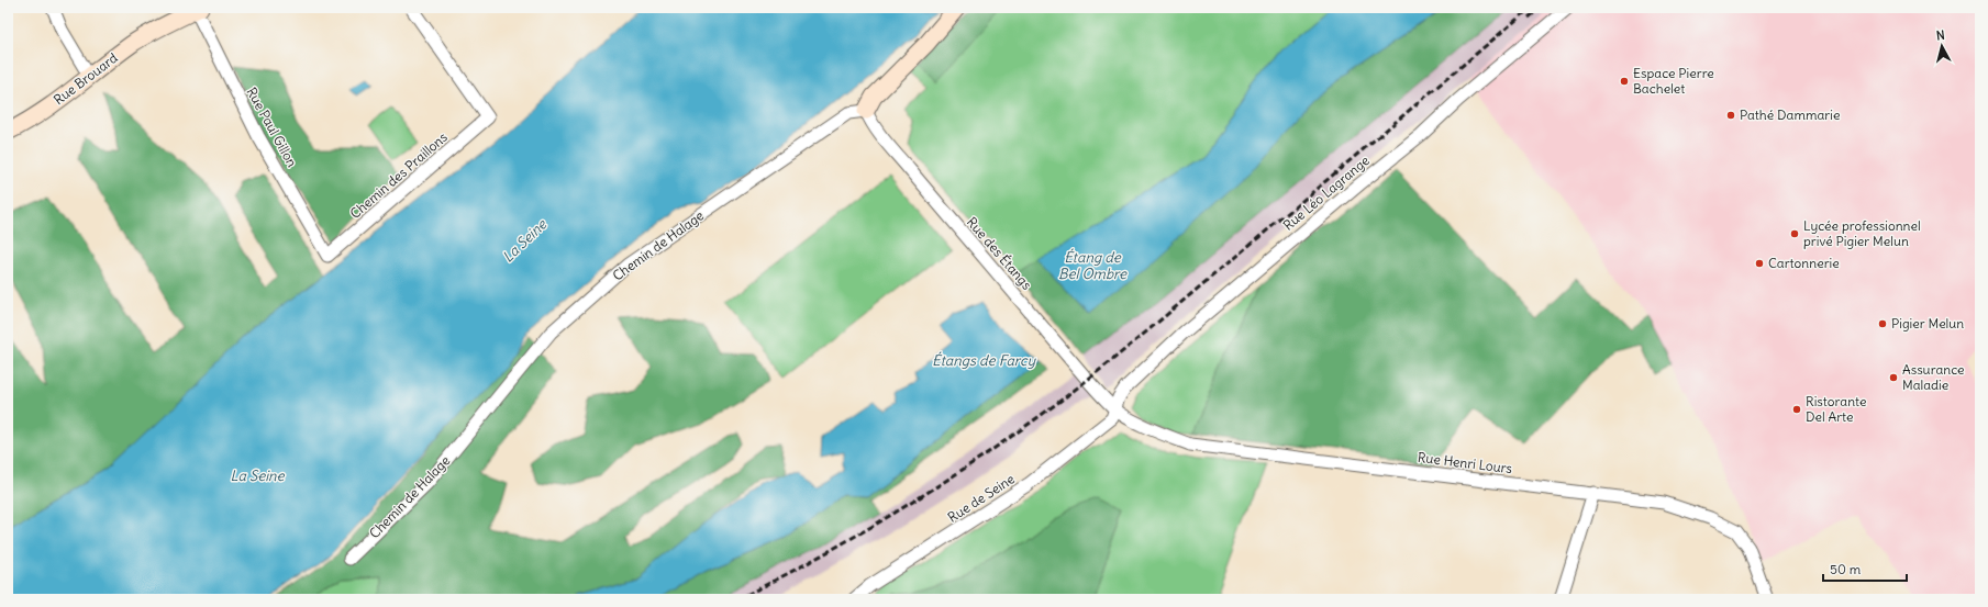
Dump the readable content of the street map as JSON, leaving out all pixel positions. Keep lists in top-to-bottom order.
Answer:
{
  "streets": {
    "street": [
      "Rue Brouard",
      "Rue Paul Gillon",
      "Chemin des Praillons",
      "Rue Léo Lagrange",
      "Chemin de Halage",
      "Rue des Étangs",
      "Rue Henri Lours",
      "Rue de Seine"
    ]
  },
  "crossings": [
    ["Rue Brouard", "Rue Paul Gillon"],
    ["Rue Paul Gillon", "Chemin des Praillons"],
    ["Rue Léo Lagrange", "Rue des Étangs"],
    ["Rue Léo Lagrange", "Rue Henri Lours"],
    ["Rue Léo Lagrange", "Rue de Seine"],
    ["Chemin de Halage", "Rue des Étangs"],
    ["Rue des Étangs", "Rue Henri Lours"],
    ["Rue des Étangs", "Rue de Seine"],
    ["Rue Henri Lours", "Rue de Seine"]
  ],
  "water": ["La Seine", "Étang de Bel Ombre", "Étangs de Farcy"],
  "places": [
    "Espace Pierre Bachelet",
    "Pathé Dammarie",
    "Lycée professionnel privé Pigier Melun",
    "Cartonnerie",
    "Pigier Melun",
    "Assurance Maladie",
    "Ristorante Del Arte"
  ],
  "scale_bar": "50 m",
  "north": "top"
}
